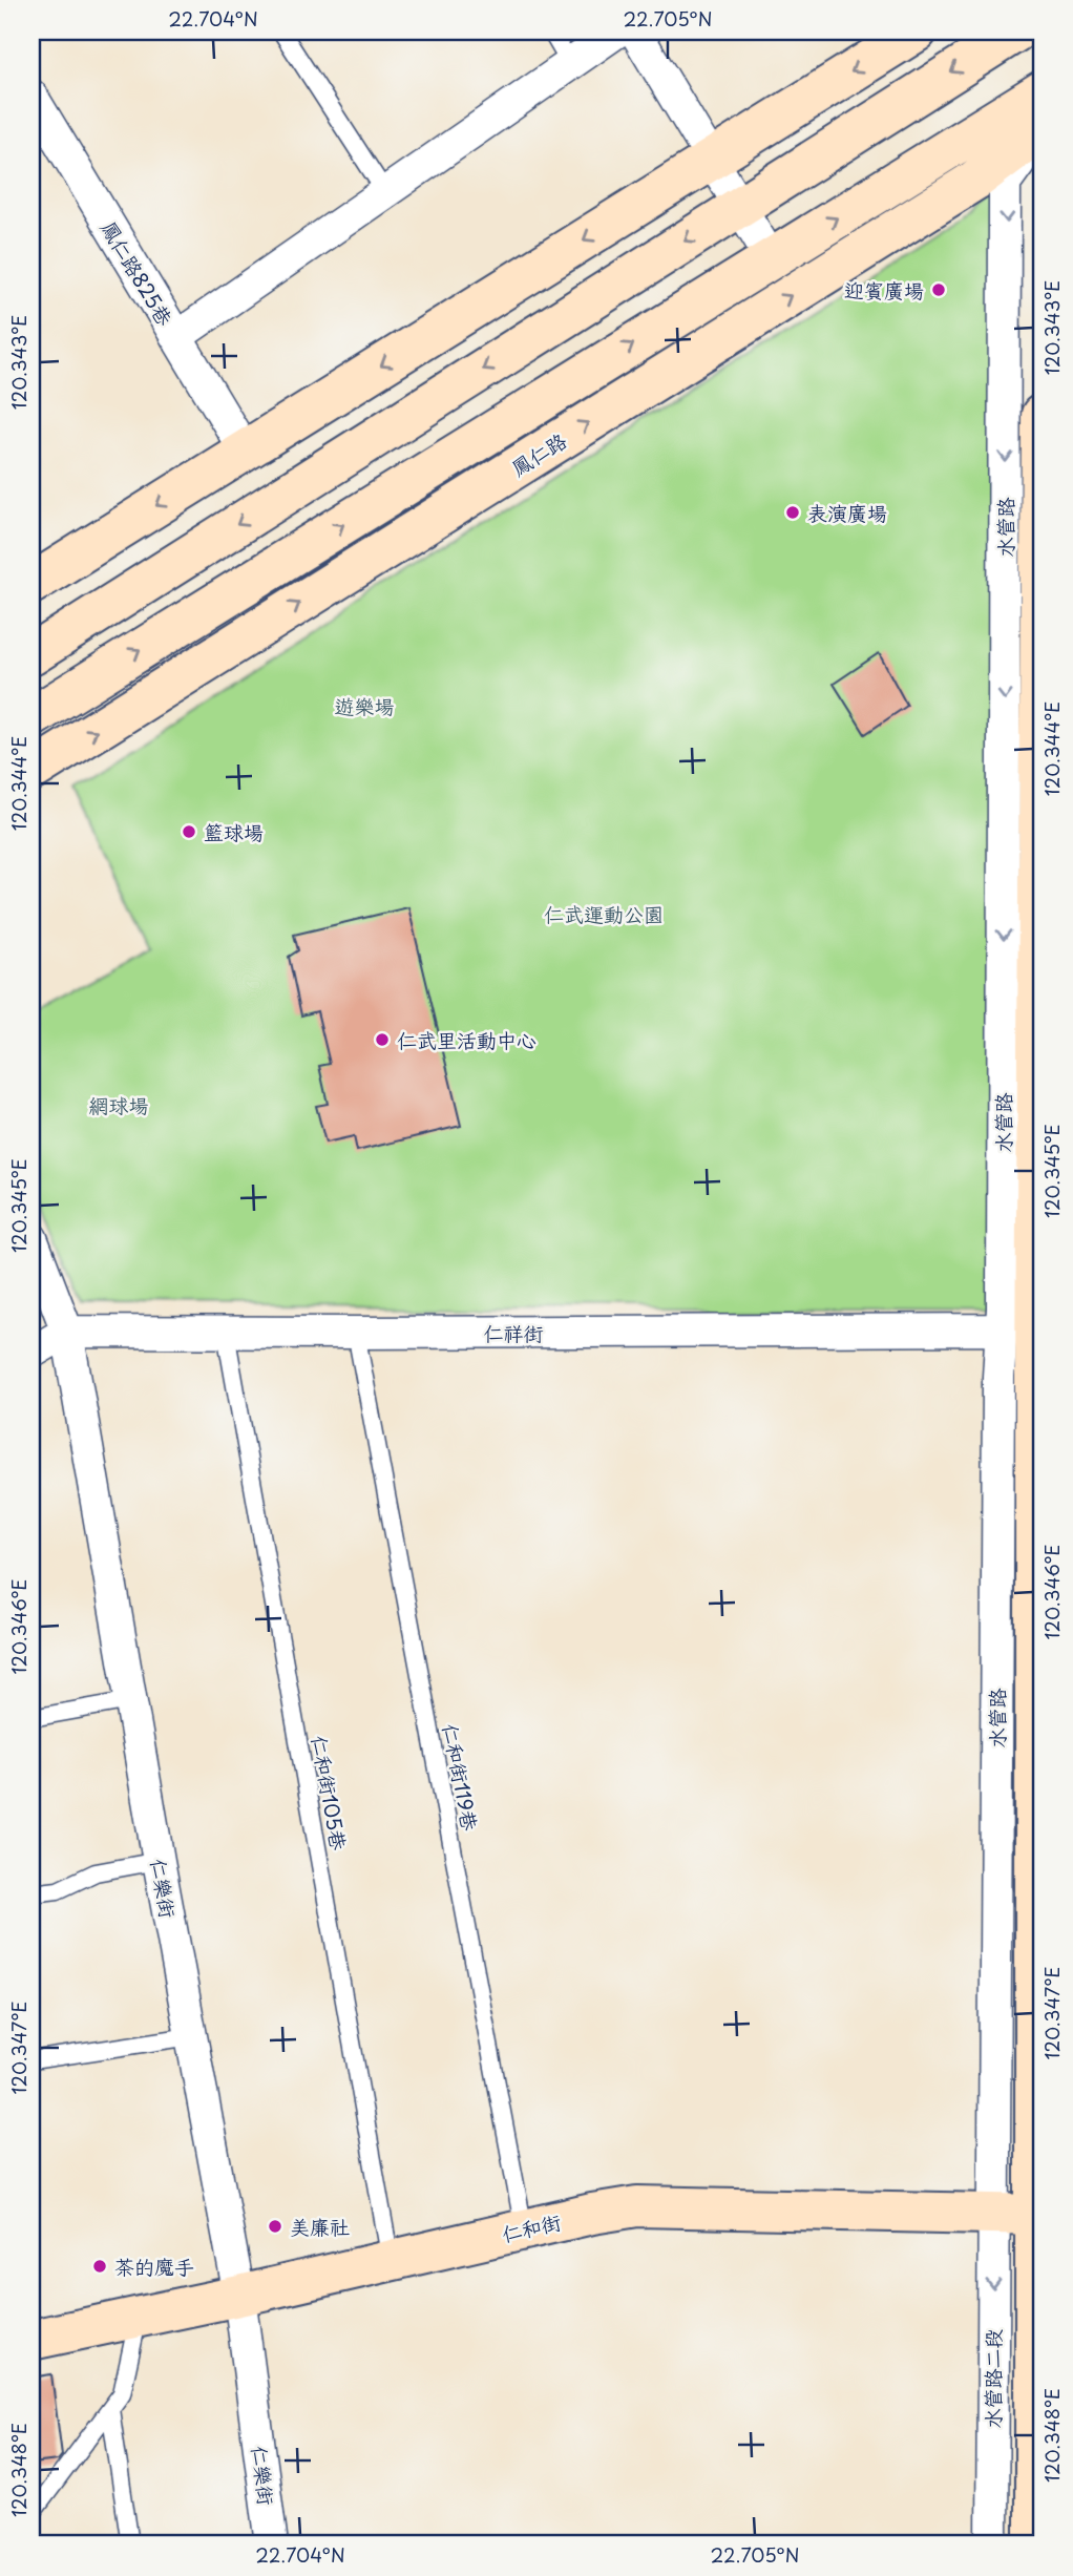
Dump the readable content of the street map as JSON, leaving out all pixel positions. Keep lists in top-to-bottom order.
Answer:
{
  "streets": {
    "main road": ["鳳仁路", "水管路", "仁和街"],
    "street": [
      "鳳仁路825巷",
      "仁祥街",
      "仁樂街",
      "水管路二段"
    ],
    "lane": ["仁和街119巷", "仁和街105巷"]
  },
  "crossings": [
    ["鳳仁路", "水管路"],
    ["水管路", "仁祥街"],
    ["水管路", "仁和街"],
    ["水管路", "水管路二段"],
    ["仁祥街", "仁和街119巷"],
    ["仁祥街", "仁和街105巷"],
    ["仁祥街", "仁樂街"],
    ["仁和街119巷", "仁和街"],
    ["仁和街105巷", "仁和街"],
    ["仁樂街", "仁和街"],
    ["仁和街", "水管路二段"]
  ],
  "one_way": ["水管路二段"],
  "parks": ["遊樂場", "仁武運動公園", "網球場"],
  "places": [
    "迎賓廣場",
    "表演廣場",
    "籃球場",
    "仁武里活動中心",
    "美廉社",
    "茶的魔手"
  ],
  "coordinates": [
    "22.704°N",
    "22.705°N",
    "120.343°E",
    "120.344°E",
    "120.345°E",
    "120.346°E",
    "120.347°E",
    "120.348°E"
  ]
}
